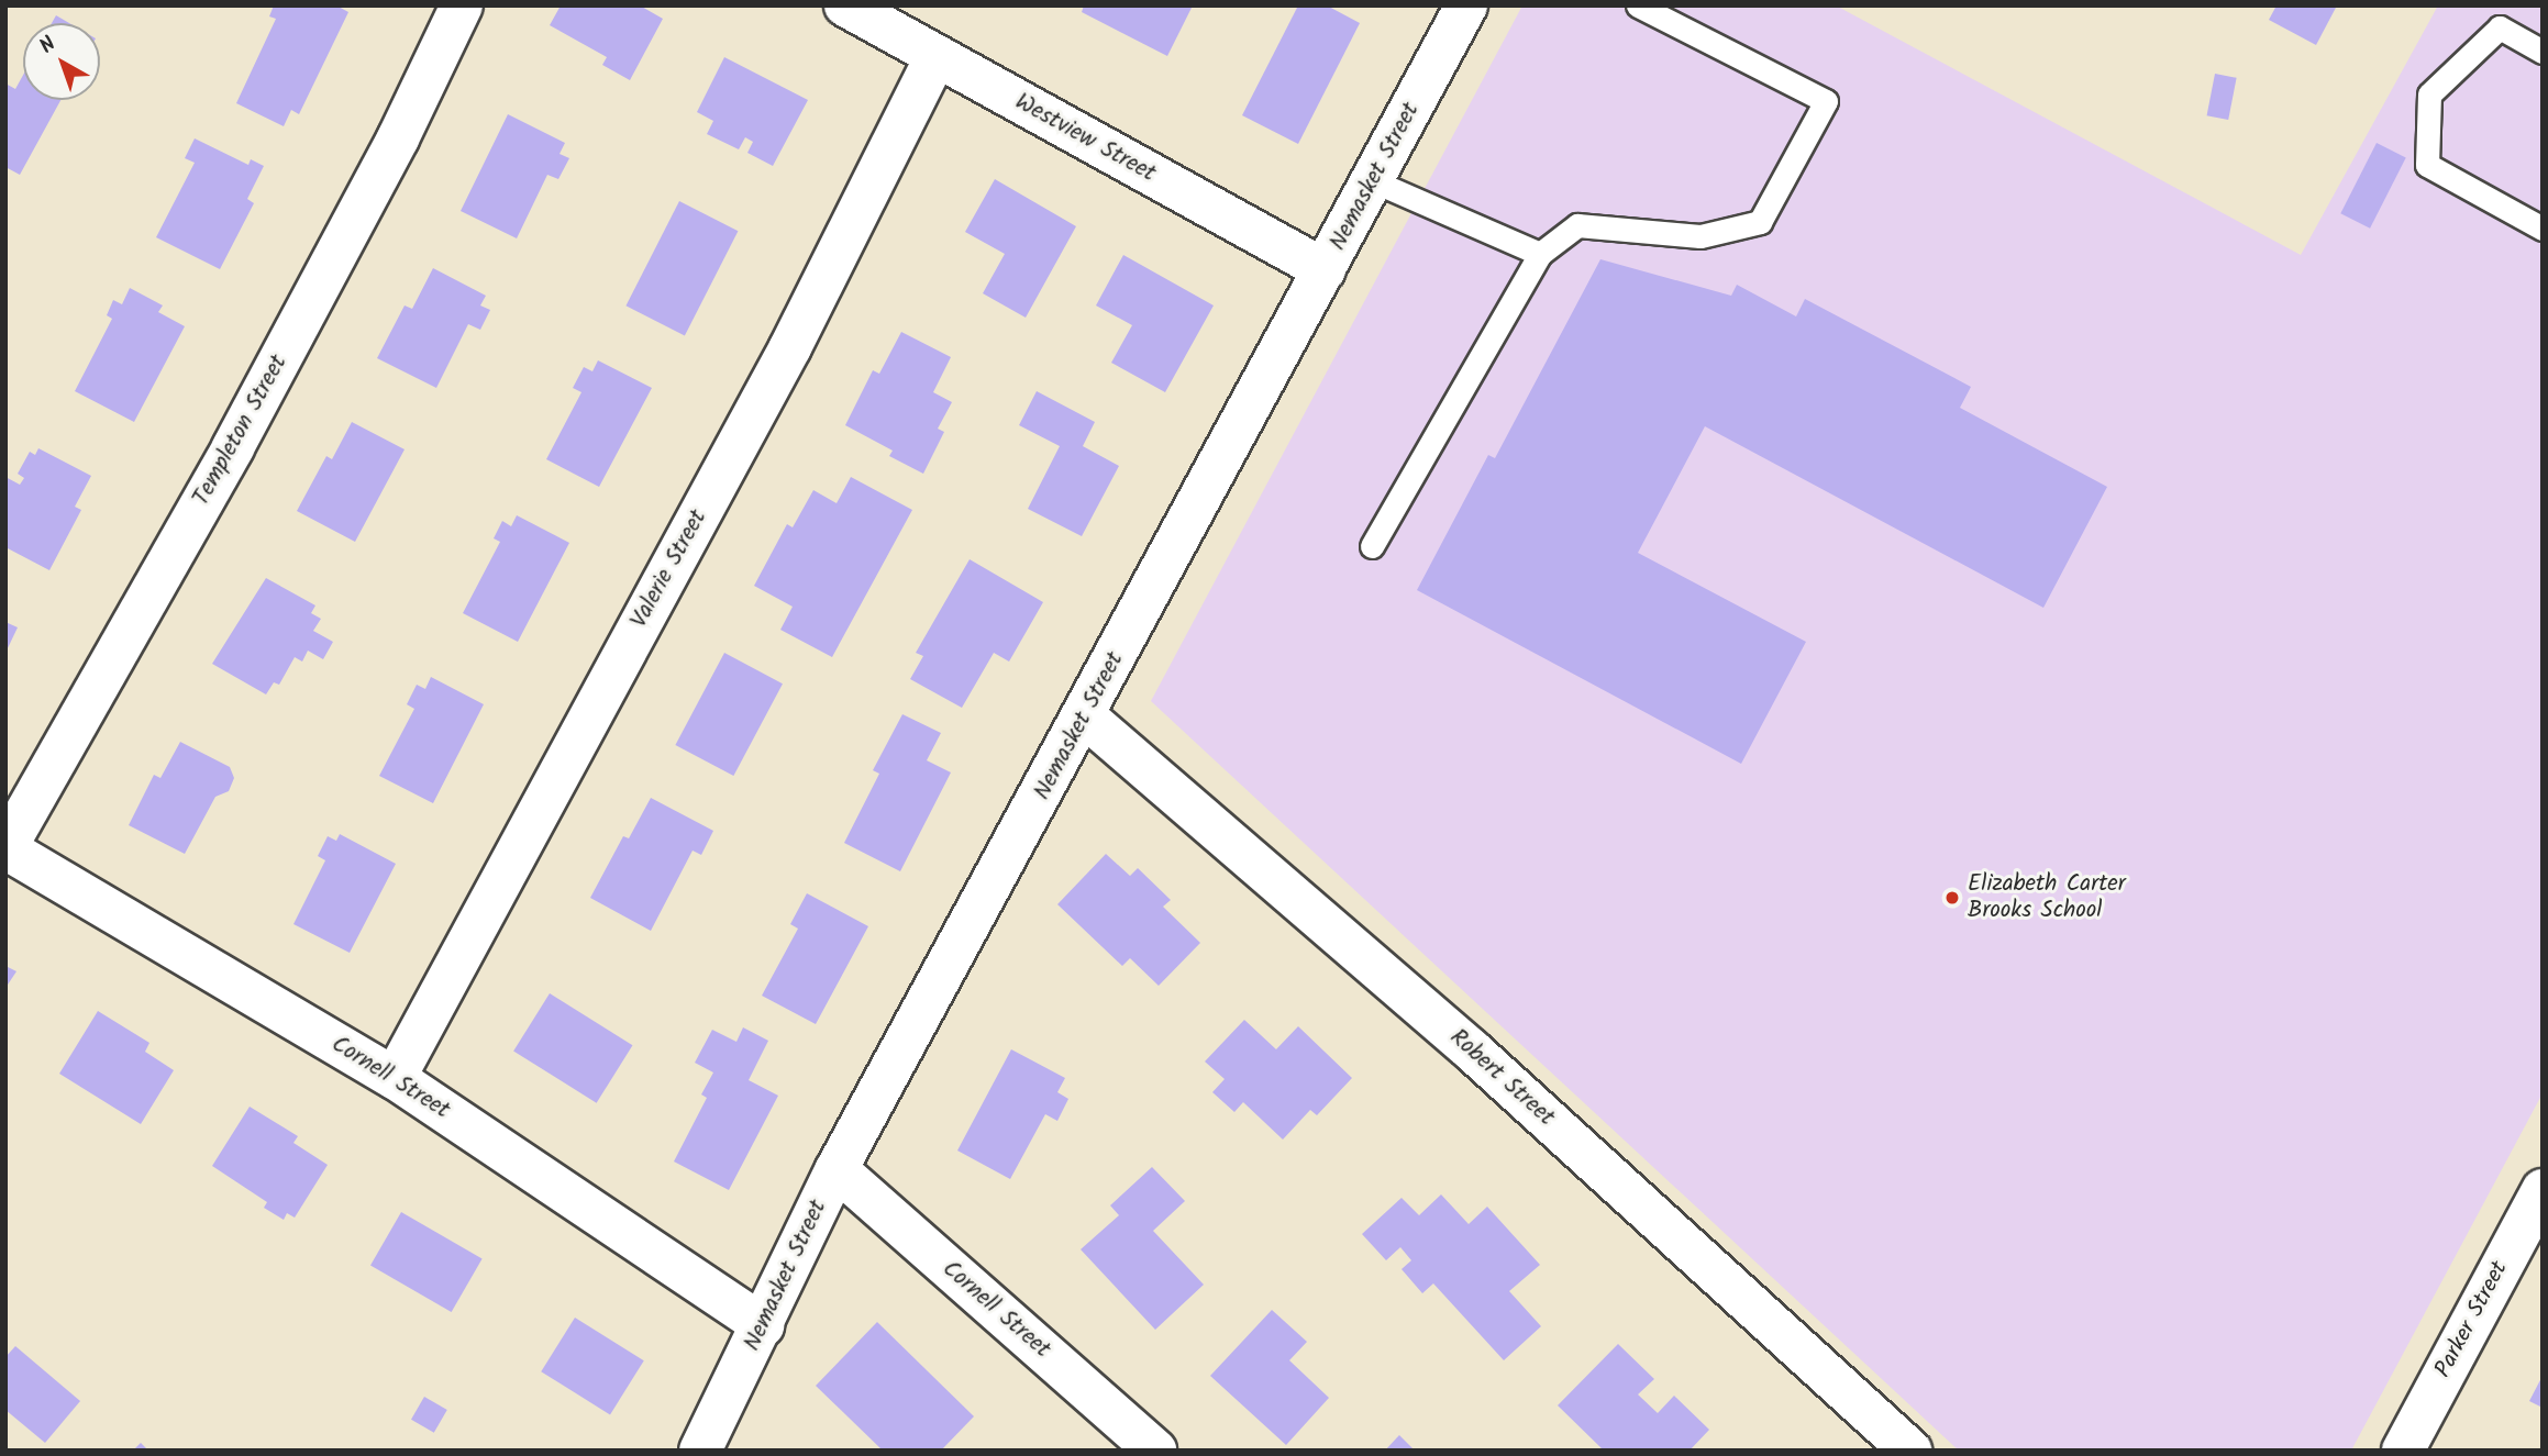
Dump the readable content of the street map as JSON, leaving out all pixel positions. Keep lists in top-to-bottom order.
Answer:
{
  "streets": {
    "street": [
      "Westview Street",
      "Nemasket Street",
      "Templeton Street",
      "Valerie Street",
      "Cornell Street",
      "Robert Street",
      "Parker Street"
    ]
  },
  "crossings": [
    ["Westview Street", "Nemasket Street"],
    ["Westview Street", "Valerie Street"],
    ["Nemasket Street", "Cornell Street"],
    ["Nemasket Street", "Robert Street"],
    ["Templeton Street", "Cornell Street"],
    ["Valerie Street", "Cornell Street"]
  ],
  "places": ["Elizabeth Carter Brooks School"],
  "north": "top left"
}
